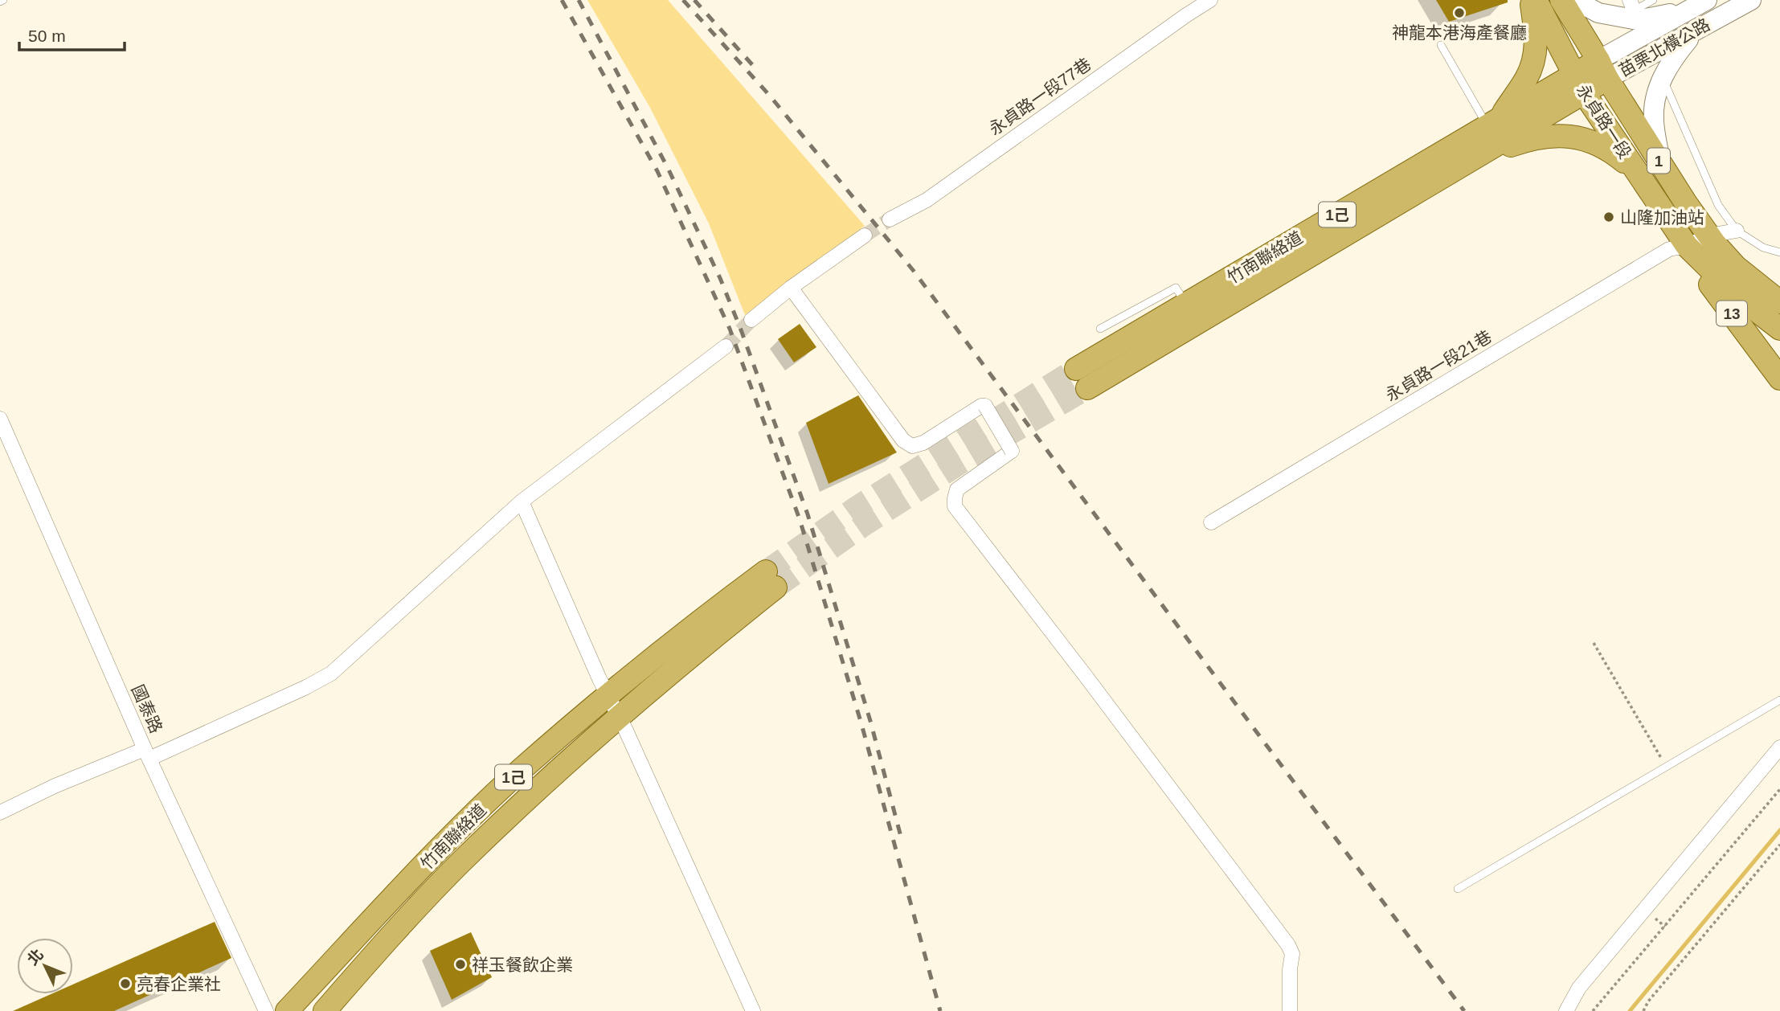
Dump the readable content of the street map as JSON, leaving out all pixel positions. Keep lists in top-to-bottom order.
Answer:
{
  "streets": {
    "main road": [
      "苗栗北橫公路",
      "永貞路一段",
      "1",
      "1己",
      "竹南聯絡道",
      "13"
    ],
    "street": ["永貞路一段77巷", "永貞路一段21巷", "國泰路"]
  },
  "crossings": [
    ["苗栗北橫公路", "永貞路一段"],
    ["苗栗北橫公路", "竹南聯絡道"],
    ["永貞路一段", "竹南聯絡道"],
    ["永貞路一段", "13"],
    ["永貞路一段", "永貞路一段21巷"],
    ["13", "永貞路一段21巷"]
  ],
  "places": [
    "神龍本港海產餐廳",
    "山隆加油站",
    "祥玉餐飲企業",
    "亮春企業社"
  ],
  "scale_bar": "50 m",
  "north": "top left"
}
